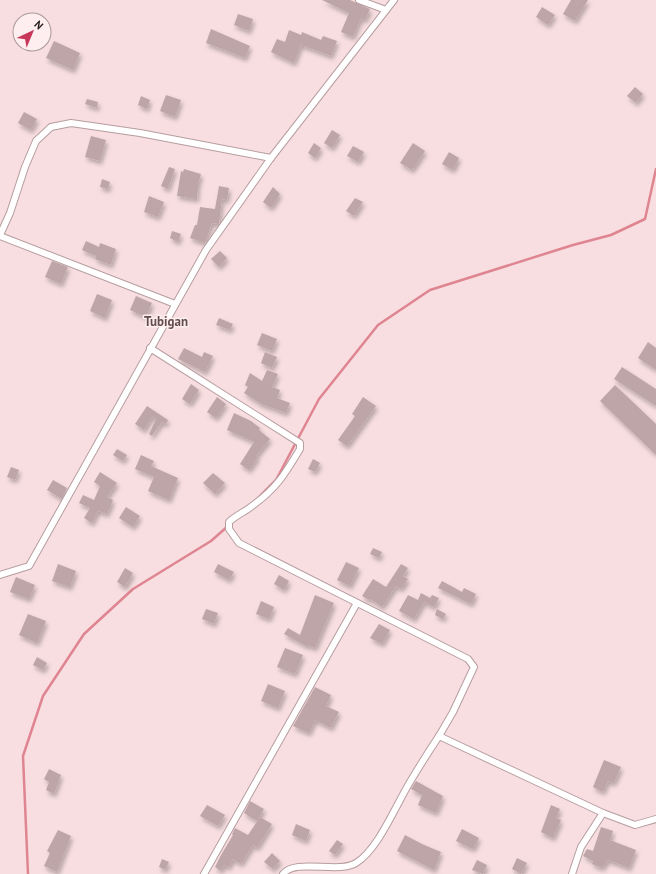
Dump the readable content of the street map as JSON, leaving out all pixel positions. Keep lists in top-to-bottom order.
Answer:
{
  "districts": ["Tubigan"],
  "north": "top right"
}
